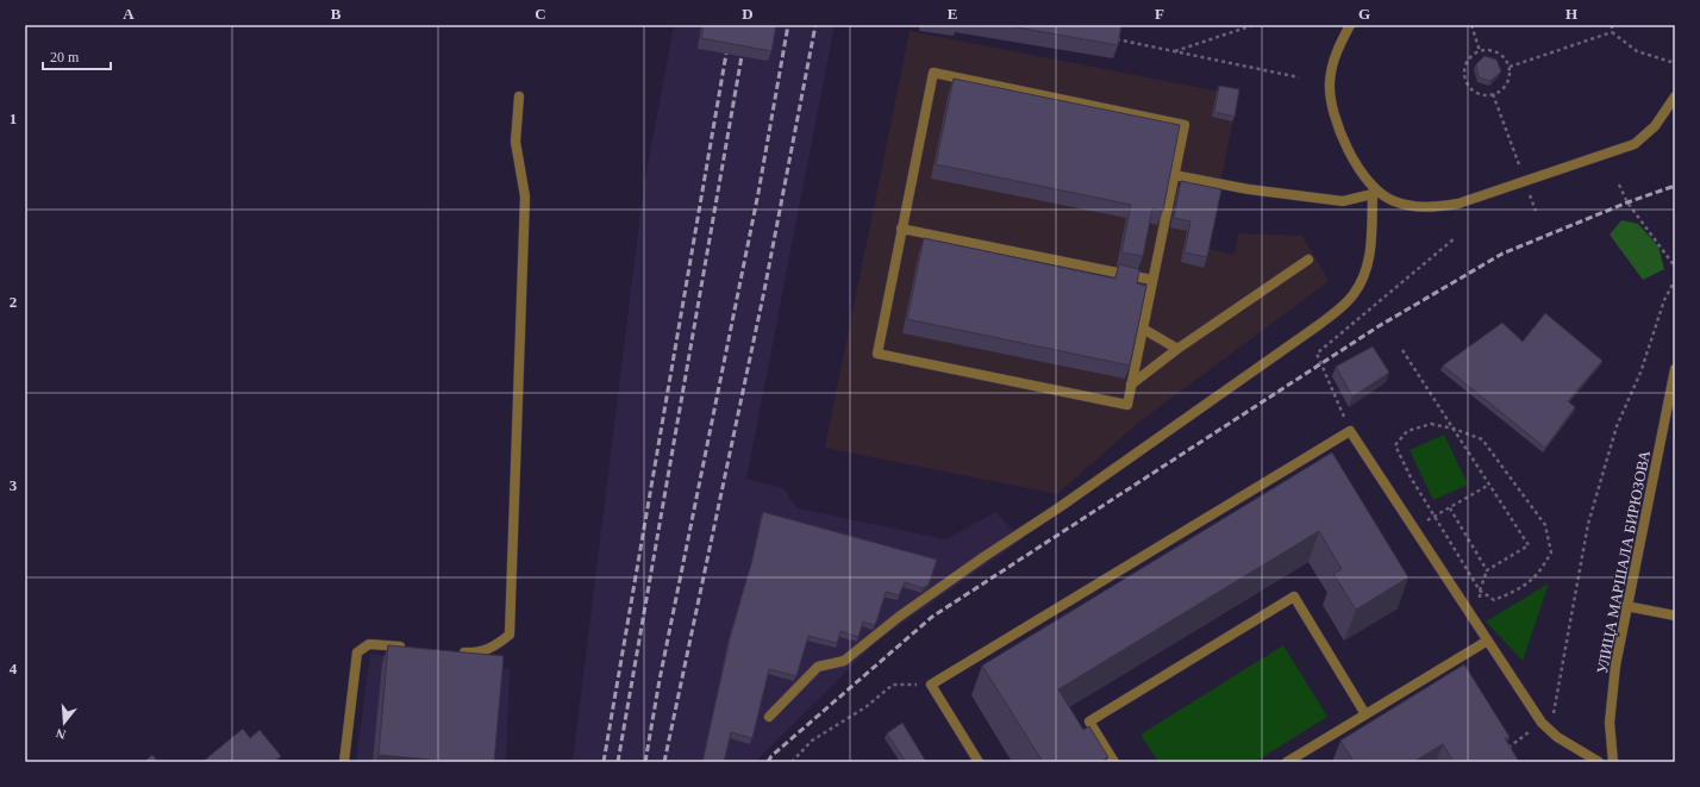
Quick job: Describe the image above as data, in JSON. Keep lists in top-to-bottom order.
{
  "streets": {
    "street": ["УЛИЦА МАРШАЛА БИРЮЗОВА"]
  },
  "scale_bar": "20 m",
  "north": "bottom",
  "grid": {
    "columns": [
      "A",
      "B",
      "C",
      "D",
      "E",
      "F",
      "G",
      "H"
    ],
    "rows": [
      "1",
      "2",
      "3",
      "4"
    ]
  }
}
